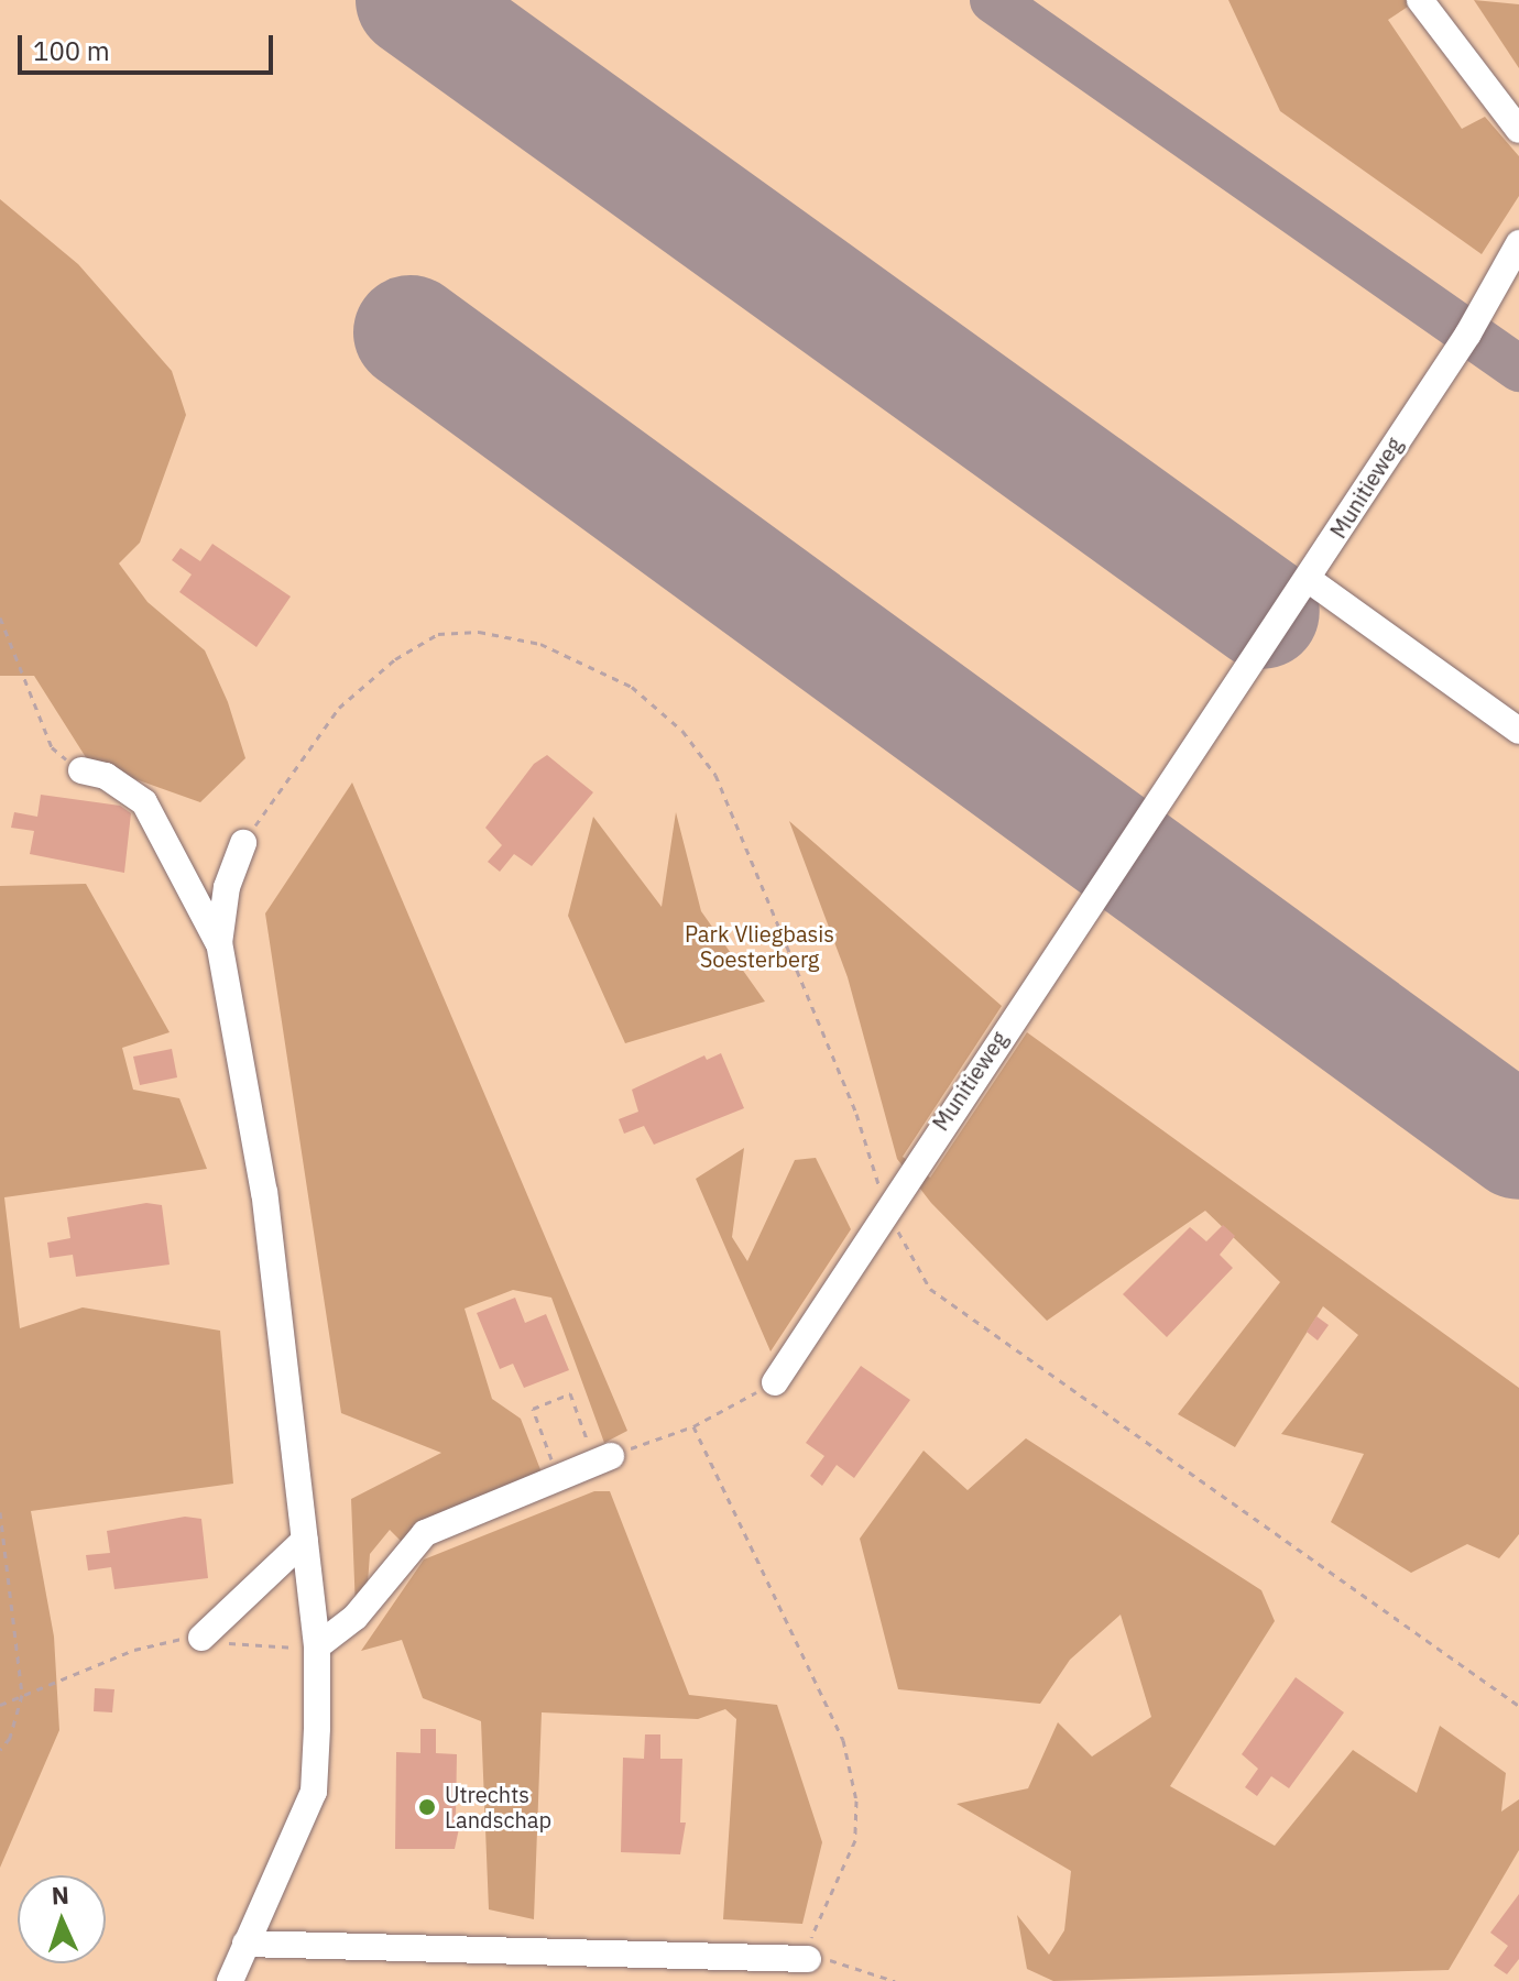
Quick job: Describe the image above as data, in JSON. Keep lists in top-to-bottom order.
{
  "streets": {
    "lane": ["Munitieweg"]
  },
  "parks": ["Park Vliegbasis Soesterberg"],
  "places": ["Utrechts Landschap"],
  "scale_bar": "100 m",
  "north": "top"
}
